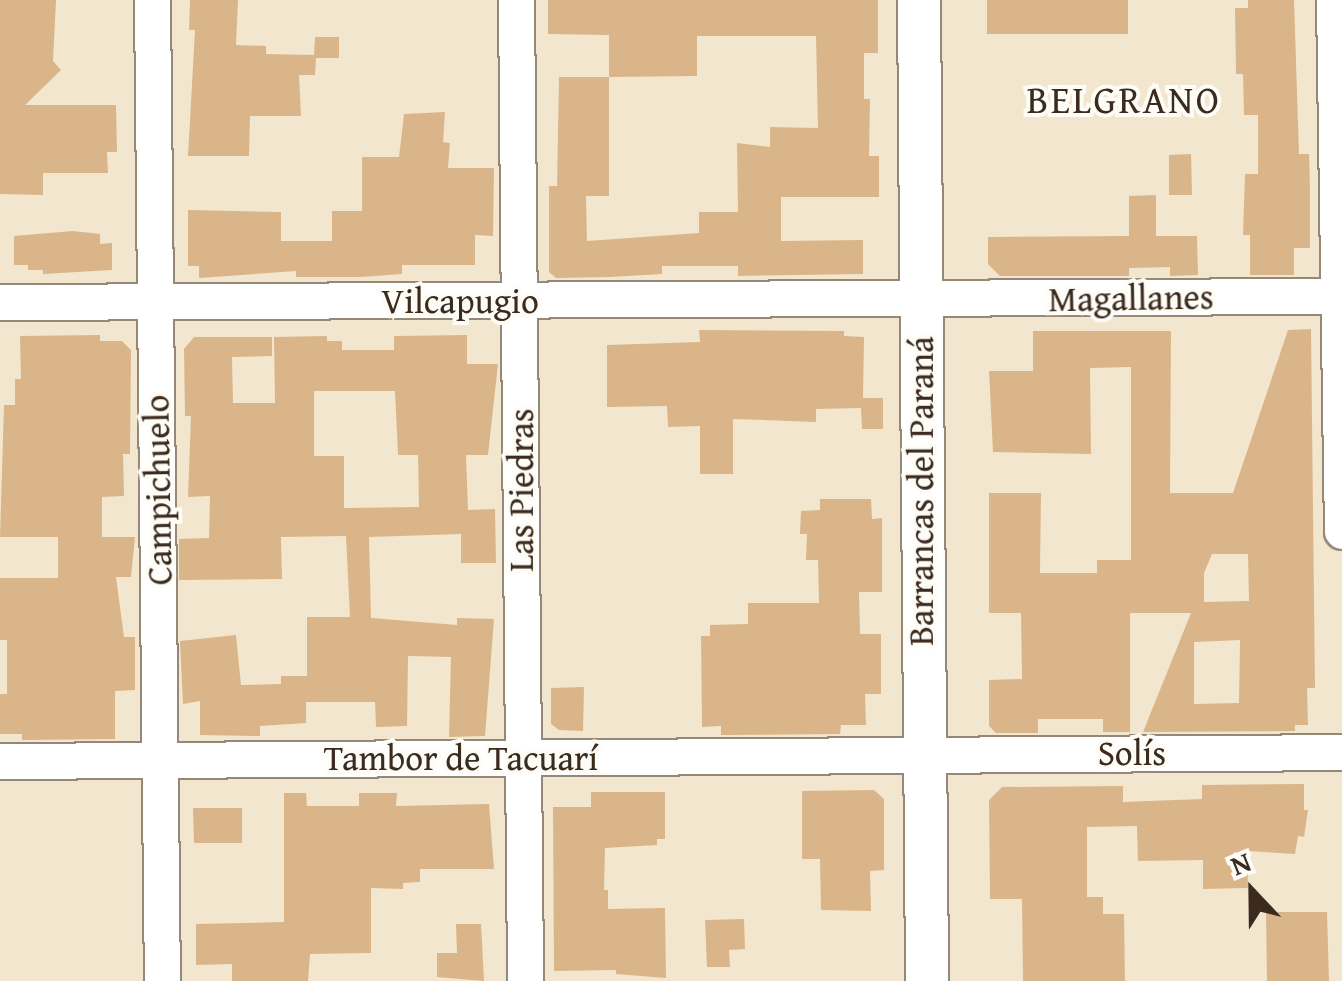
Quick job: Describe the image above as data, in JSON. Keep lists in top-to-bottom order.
{
  "streets": {
    "main road": ["Barrancas del Paraná"],
    "street": [
      "Magallanes",
      "Vilcapugio",
      "Campichuelo",
      "Las Piedras",
      "Solís",
      "Tambor de Tacuarí"
    ]
  },
  "crossings": [
    ["Magallanes", "Vilcapugio"],
    ["Magallanes", "Barrancas del Paraná"],
    ["Vilcapugio", "Campichuelo"],
    ["Vilcapugio", "Las Piedras"],
    ["Vilcapugio", "Barrancas del Paraná"],
    ["Campichuelo", "Tambor de Tacuarí"],
    ["Las Piedras", "Tambor de Tacuarí"],
    ["Barrancas del Paraná", "Solís"],
    ["Barrancas del Paraná", "Tambor de Tacuarí"],
    ["Solís", "Tambor de Tacuarí"]
  ],
  "districts": ["BELGRANO"],
  "north": "top"
}
